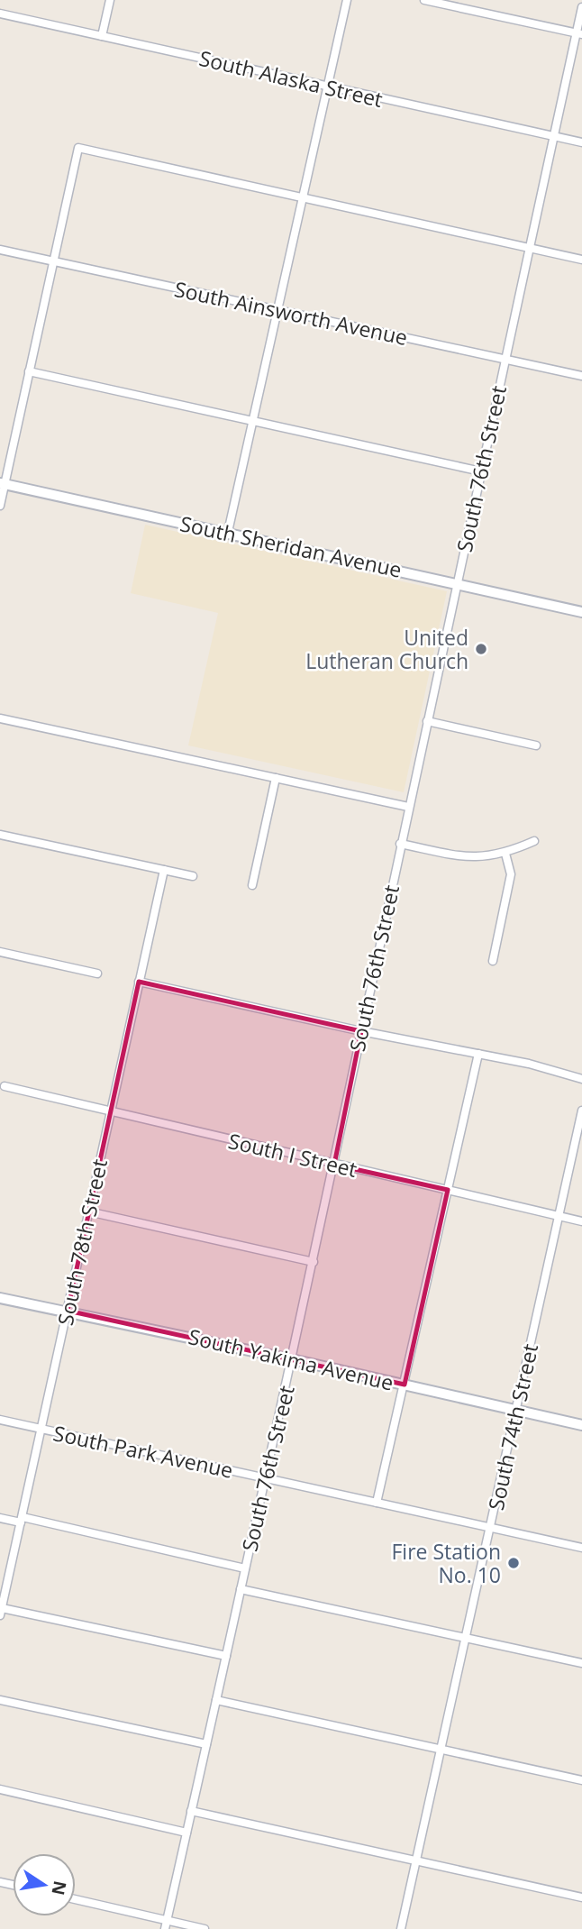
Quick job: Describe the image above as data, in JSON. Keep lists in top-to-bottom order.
{
  "streets": {
    "main road": ["South Sheridan Avenue", "South Yakima Avenue"],
    "street": [
      "South Alaska Street",
      "South Ainsworth Avenue",
      "South 76th Street",
      "South I Street",
      "South 78th Street",
      "South 74th Street",
      "South Park Avenue"
    ]
  },
  "crossings": [
    ["South Alaska Street", "South 76th Street"],
    ["South Ainsworth Avenue", "South 76th Street"],
    ["South 76th Street", "South Sheridan Avenue"],
    ["South 76th Street", "South I Street"],
    ["South 76th Street", "South Yakima Avenue"],
    ["South 76th Street", "South Park Avenue"],
    ["South I Street", "South 78th Street"],
    ["South I Street", "South 74th Street"],
    ["South 78th Street", "South Yakima Avenue"],
    ["South 78th Street", "South Park Avenue"],
    ["South Yakima Avenue", "South 74th Street"],
    ["South 74th Street", "South Park Avenue"]
  ],
  "places": ["United Lutheran Church", "Fire Station No. 10"],
  "north": "right"
}
